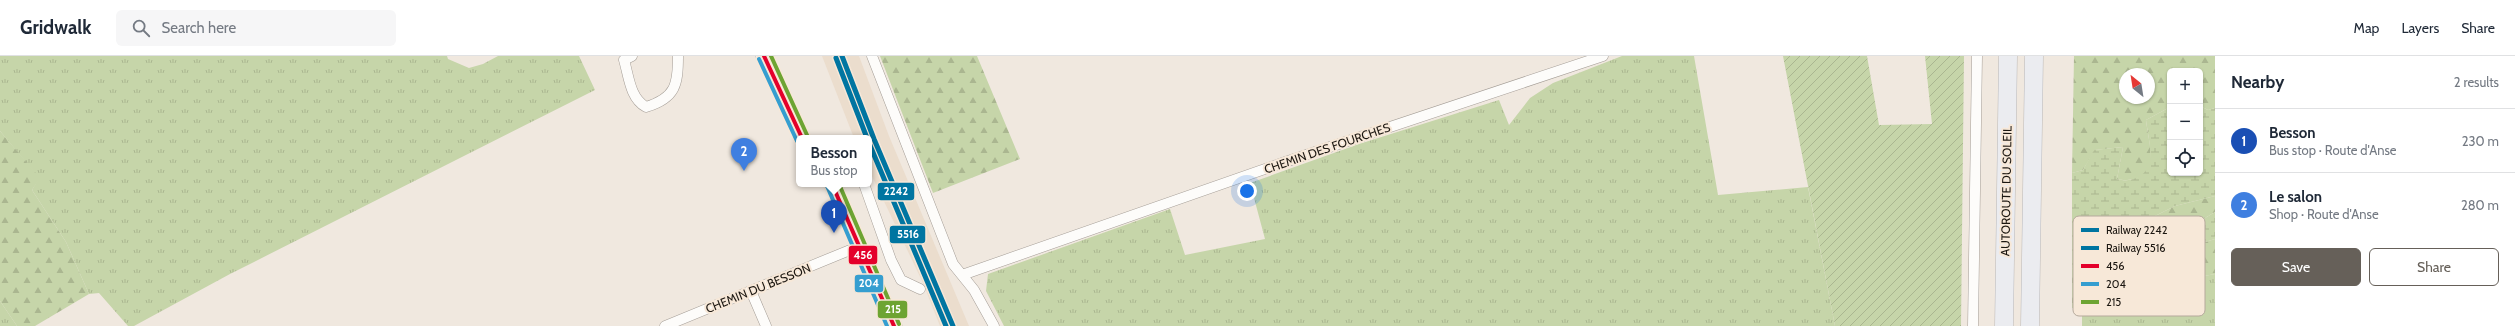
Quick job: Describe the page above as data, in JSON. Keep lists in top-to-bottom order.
{
  "streets": {
    "highway": ["AUTOROUTE DU SOLEIL"],
    "street": ["CHEMIN DES FOURCHES", "CHEMIN DU BESSON"]
  },
  "lines": [
    "rail line 2242",
    "transit line 456",
    "transit line 215",
    "rail line 5516",
    "transit line 204"
  ],
  "legend": [
    "Railway 2242",
    "Railway 5516",
    "456",
    "204",
    "215"
  ],
  "north": "top left",
  "page": {
    "header": "Gridwalk",
    "search": "Search here",
    "nav": ["Map", "Layers", "Share"],
    "heading": ["Nearby", "2 results"],
    "map_buttons": ["+", "−"],
    "list": [
      {
        "mark": "1",
        "name": "Besson",
        "note": "Bus stop · Route d'Anse",
        "value": "230 m"
      },
      {
        "mark": "2",
        "name": "Le salon",
        "note": "Shop · Route d'Anse",
        "value": "280 m"
      }
    ],
    "popup": ["Besson", "Bus stop"],
    "pins": ["2", "1"],
    "buttons": ["Save", "Share"]
  }
}
